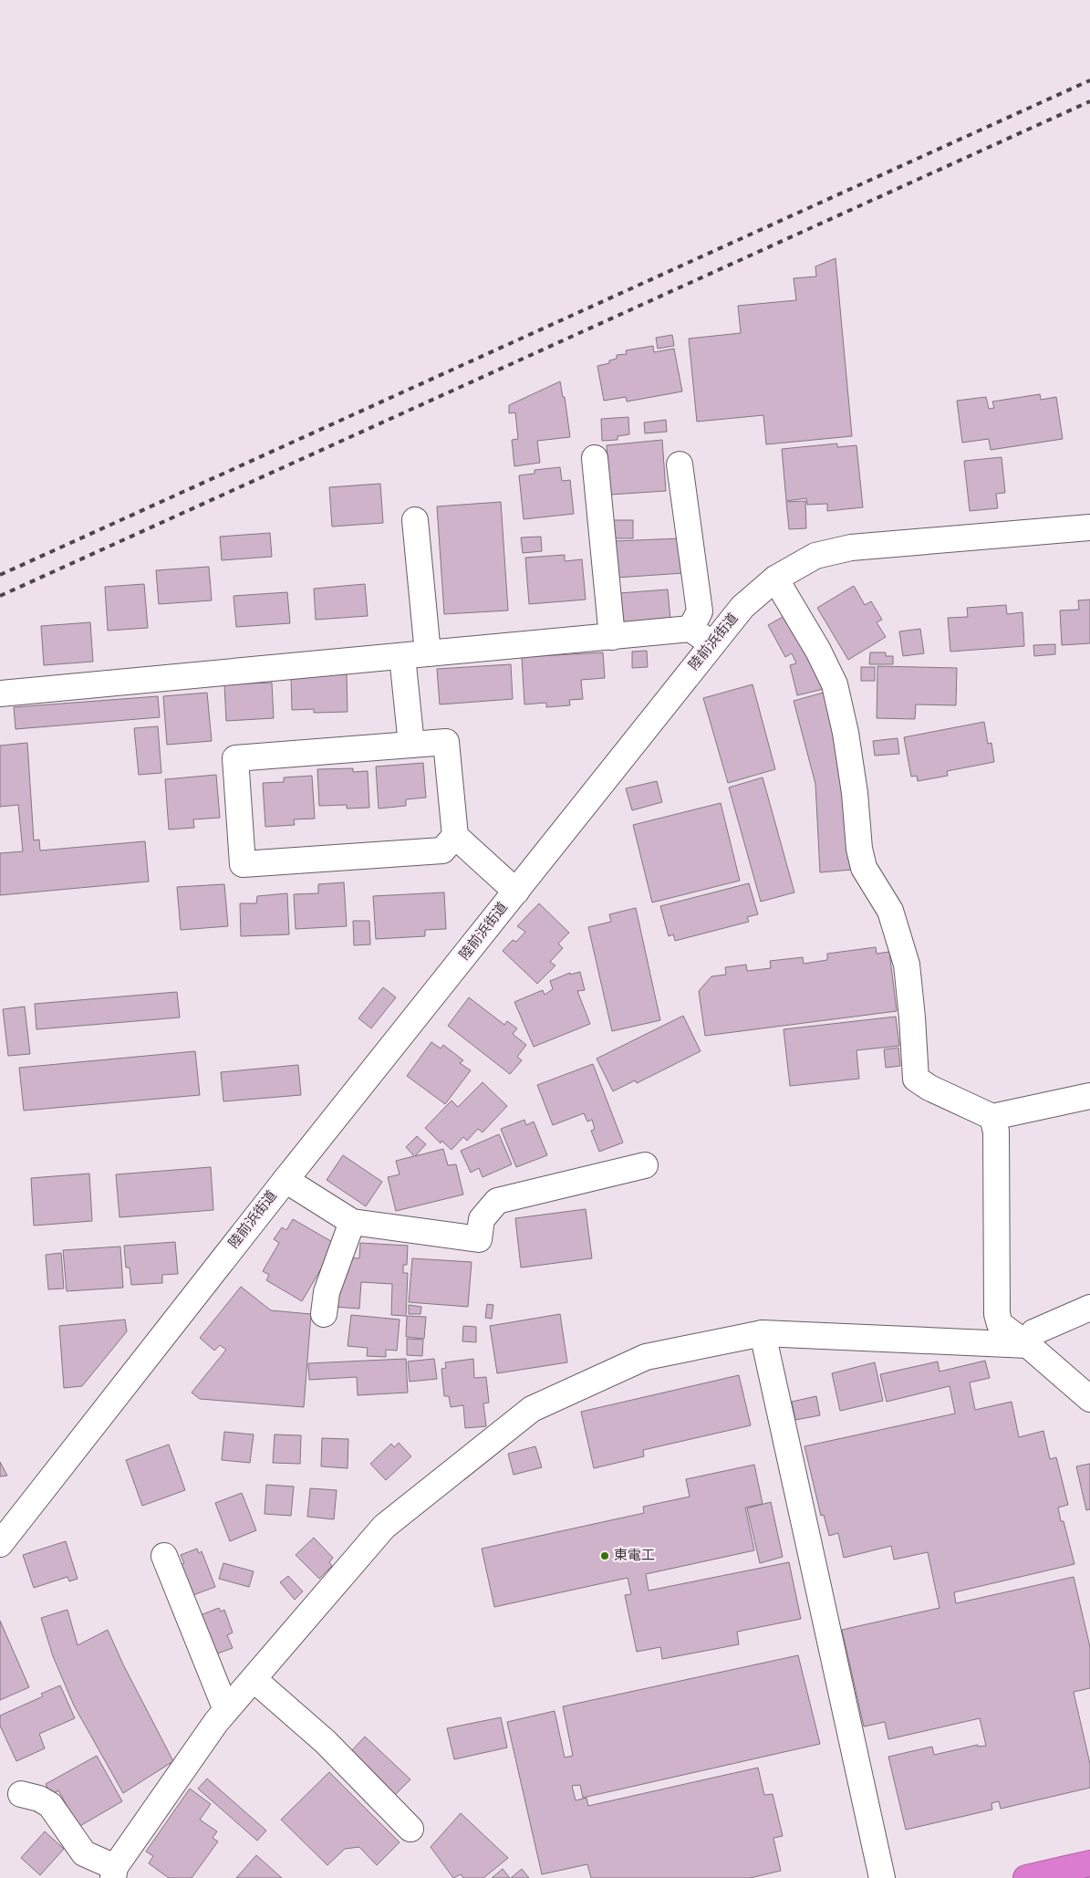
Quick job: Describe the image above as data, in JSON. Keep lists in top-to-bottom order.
{
  "streets": {
    "street": ["陸前浜街道"]
  },
  "places": ["東電工"]
}
